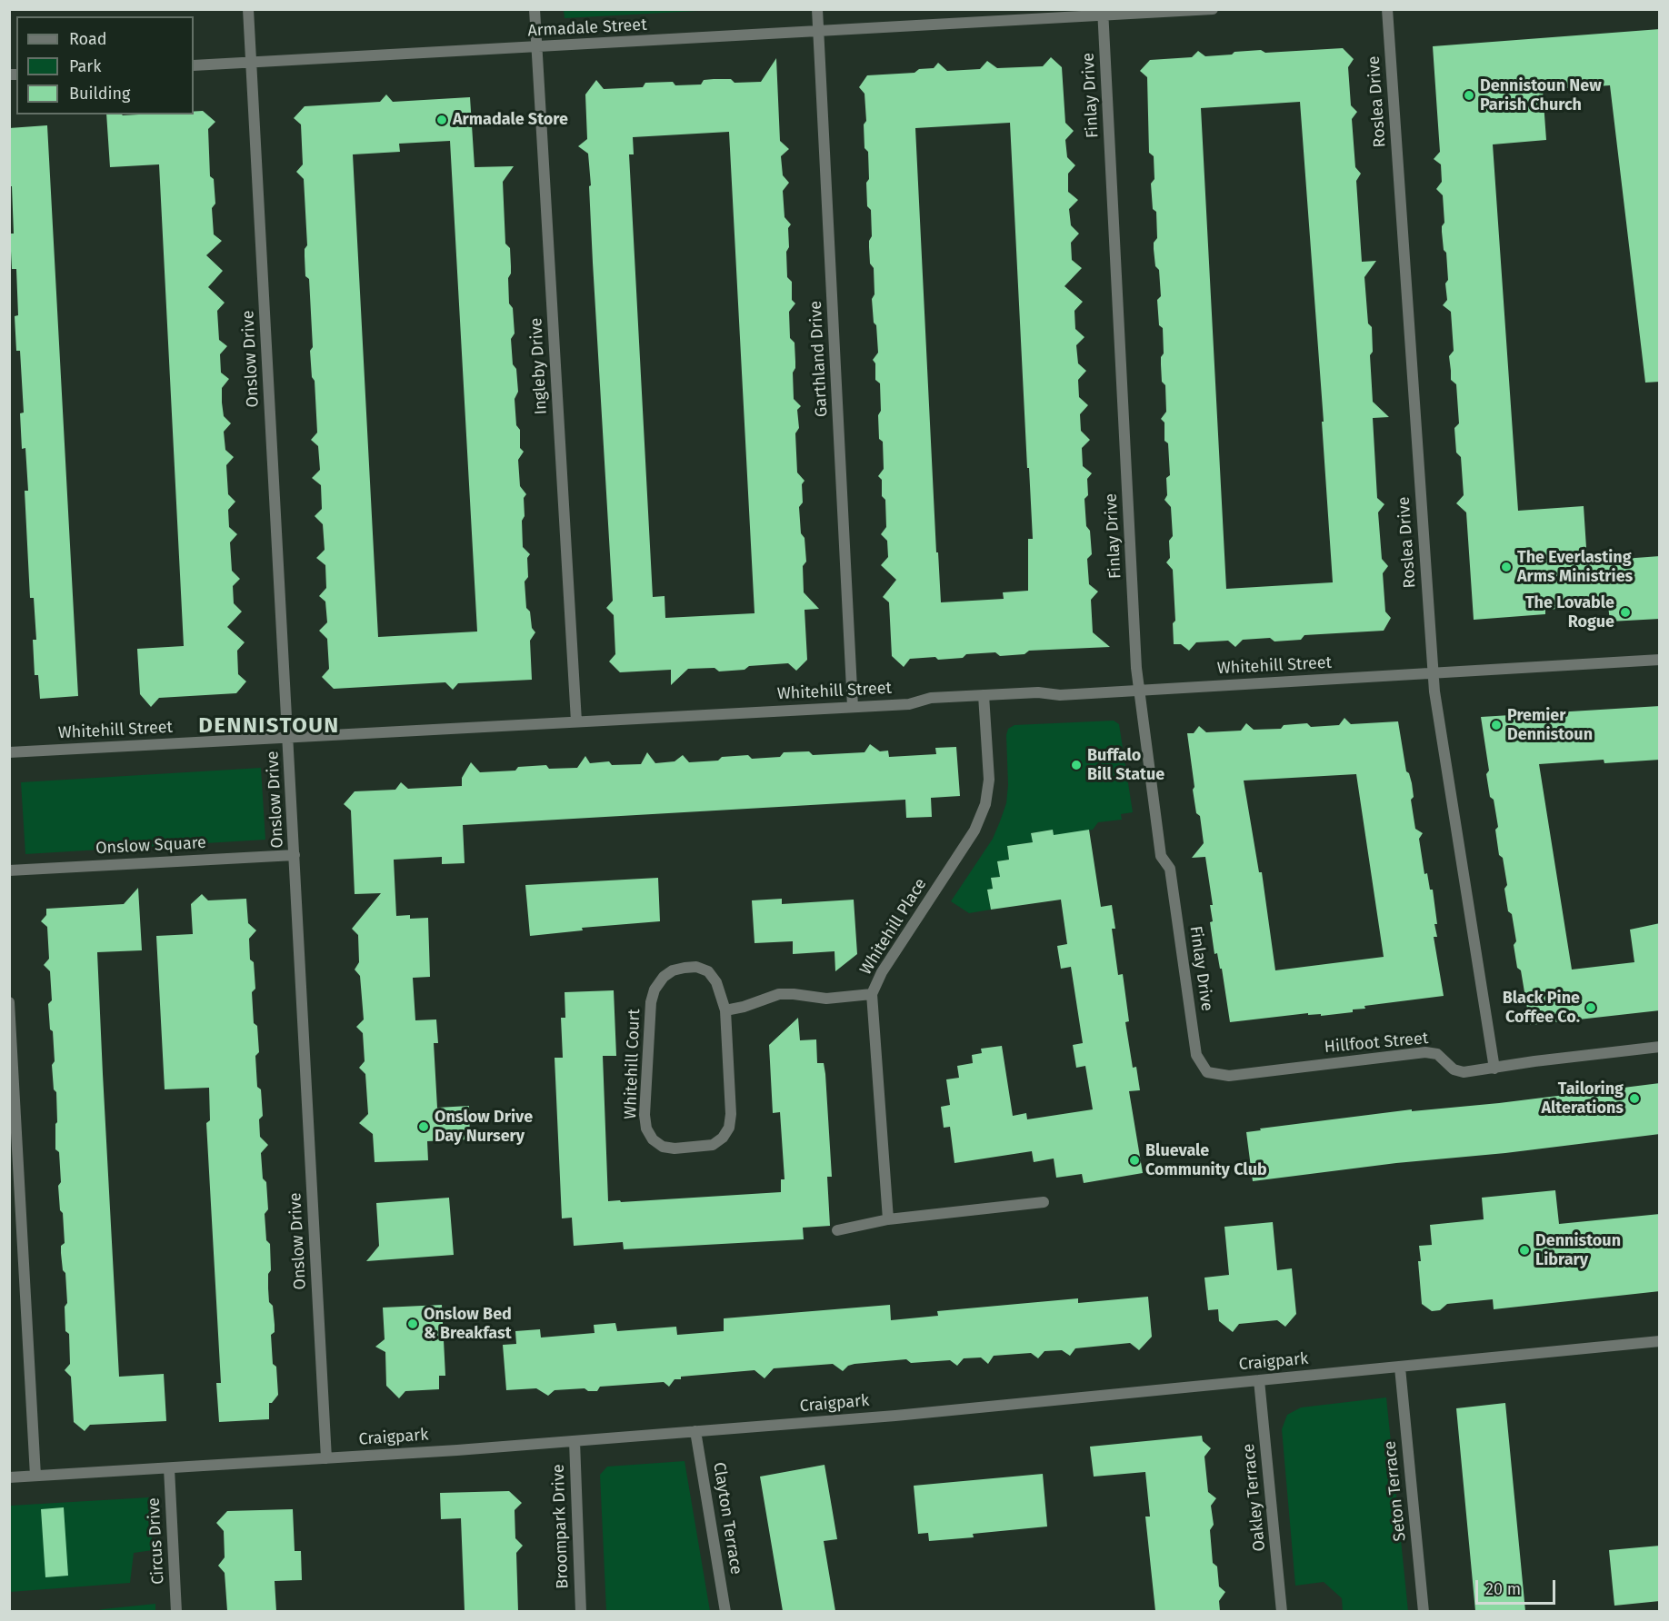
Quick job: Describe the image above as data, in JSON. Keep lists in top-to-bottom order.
{
  "streets": {
    "street": [
      "Armadale Street",
      "Finlay Drive",
      "Roslea Drive",
      "Onslow Drive",
      "Garthland Drive",
      "Ingleby Drive",
      "Whitehill Street",
      "Onslow Square",
      "Whitehill Place",
      "Hillfoot Street",
      "Whitehill Court",
      "Craigpark",
      "Seton Terrace",
      "Oakley Terrace",
      "Clayton Terrace",
      "Broompark Drive",
      "Circus Drive"
    ]
  },
  "crossings": [
    ["Armadale Street", "Finlay Drive"],
    ["Armadale Street", "Onslow Drive"],
    ["Armadale Street", "Garthland Drive"],
    ["Armadale Street", "Ingleby Drive"],
    ["Finlay Drive", "Whitehill Street"],
    ["Finlay Drive", "Hillfoot Street"],
    ["Roslea Drive", "Whitehill Street"],
    ["Roslea Drive", "Hillfoot Street"],
    ["Onslow Drive", "Whitehill Street"],
    ["Onslow Drive", "Onslow Square"],
    ["Onslow Drive", "Craigpark"],
    ["Garthland Drive", "Whitehill Street"],
    ["Ingleby Drive", "Whitehill Street"],
    ["Whitehill Street", "Whitehill Place"],
    ["Craigpark", "Seton Terrace"],
    ["Craigpark", "Oakley Terrace"],
    ["Craigpark", "Clayton Terrace"],
    ["Craigpark", "Broompark Drive"],
    ["Craigpark", "Circus Drive"]
  ],
  "districts": ["DENNISTOUN"],
  "places": [
    "Dennistoun New Parish Church",
    "Armadale Store",
    "The Everlasting Arms Ministries",
    "The Lovable Rogue",
    "Premier Dennistoun",
    "Buffalo Bill Statue",
    "Black Pine Coffee Co.",
    "Tailoring Alterations",
    "Onslow Drive Day Nursery",
    "Bluevale Community Club",
    "Dennistoun Library",
    "Onslow Bed & Breakfast"
  ],
  "legend": ["Road", "Park", "Building"],
  "scale_bar": "20 m"
}
